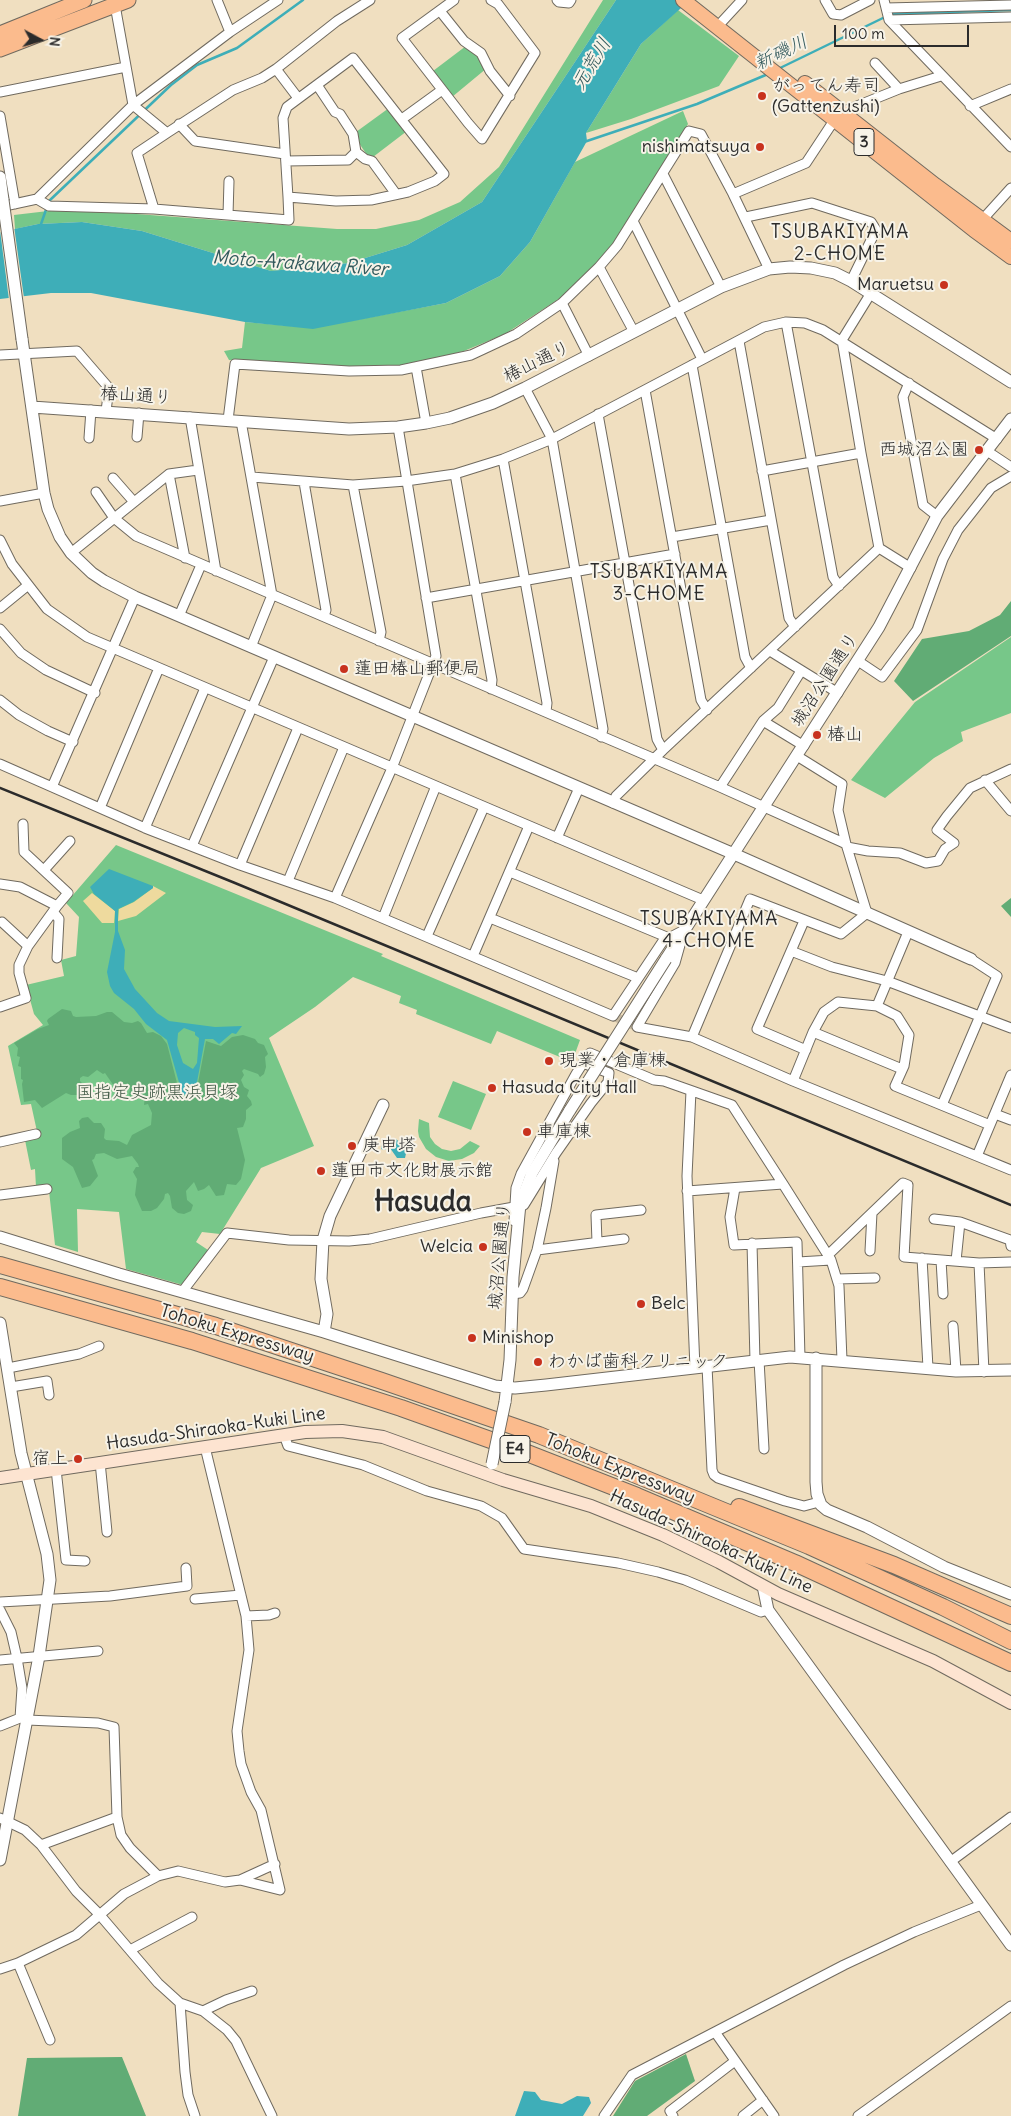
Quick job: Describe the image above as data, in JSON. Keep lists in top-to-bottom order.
{
  "streets": {
    "highway": ["Tohoku Expressway", "E4"],
    "main road": ["3", "Hasuda-Shiraoka-Kuki Line"],
    "street": ["椿山通り", "城沼公園通り"]
  },
  "crossings": [
    ["城沼公園通り", "Hasuda-Shiraoka-Kuki Line"]
  ],
  "districts": [
    "TSUBAKIYAMA 2-CHOME",
    "TSUBAKIYAMA 3-CHOME",
    "TSUBAKIYAMA 4-CHOME",
    "Hasuda"
  ],
  "water": ["新磯川", "元荒川", "Moto-Arakawa River"],
  "parks": ["国指定史跡黒浜貝塚"],
  "places": [
    "がってん寿司 (Gattenzushi)",
    "nishimatsuya",
    "Maruetsu",
    "西城沼公園",
    "蓮田椿山郵便局",
    "椿山",
    "現業・倉庫棟",
    "Hasuda City Hall",
    "車庫棟",
    "庚申塔",
    "蓮田市文化財展示館",
    "Welcia",
    "Belc",
    "Minishop",
    "わかば歯科クリニック",
    "宿上"
  ],
  "scale_bar": "100 m",
  "north": "right"
}
